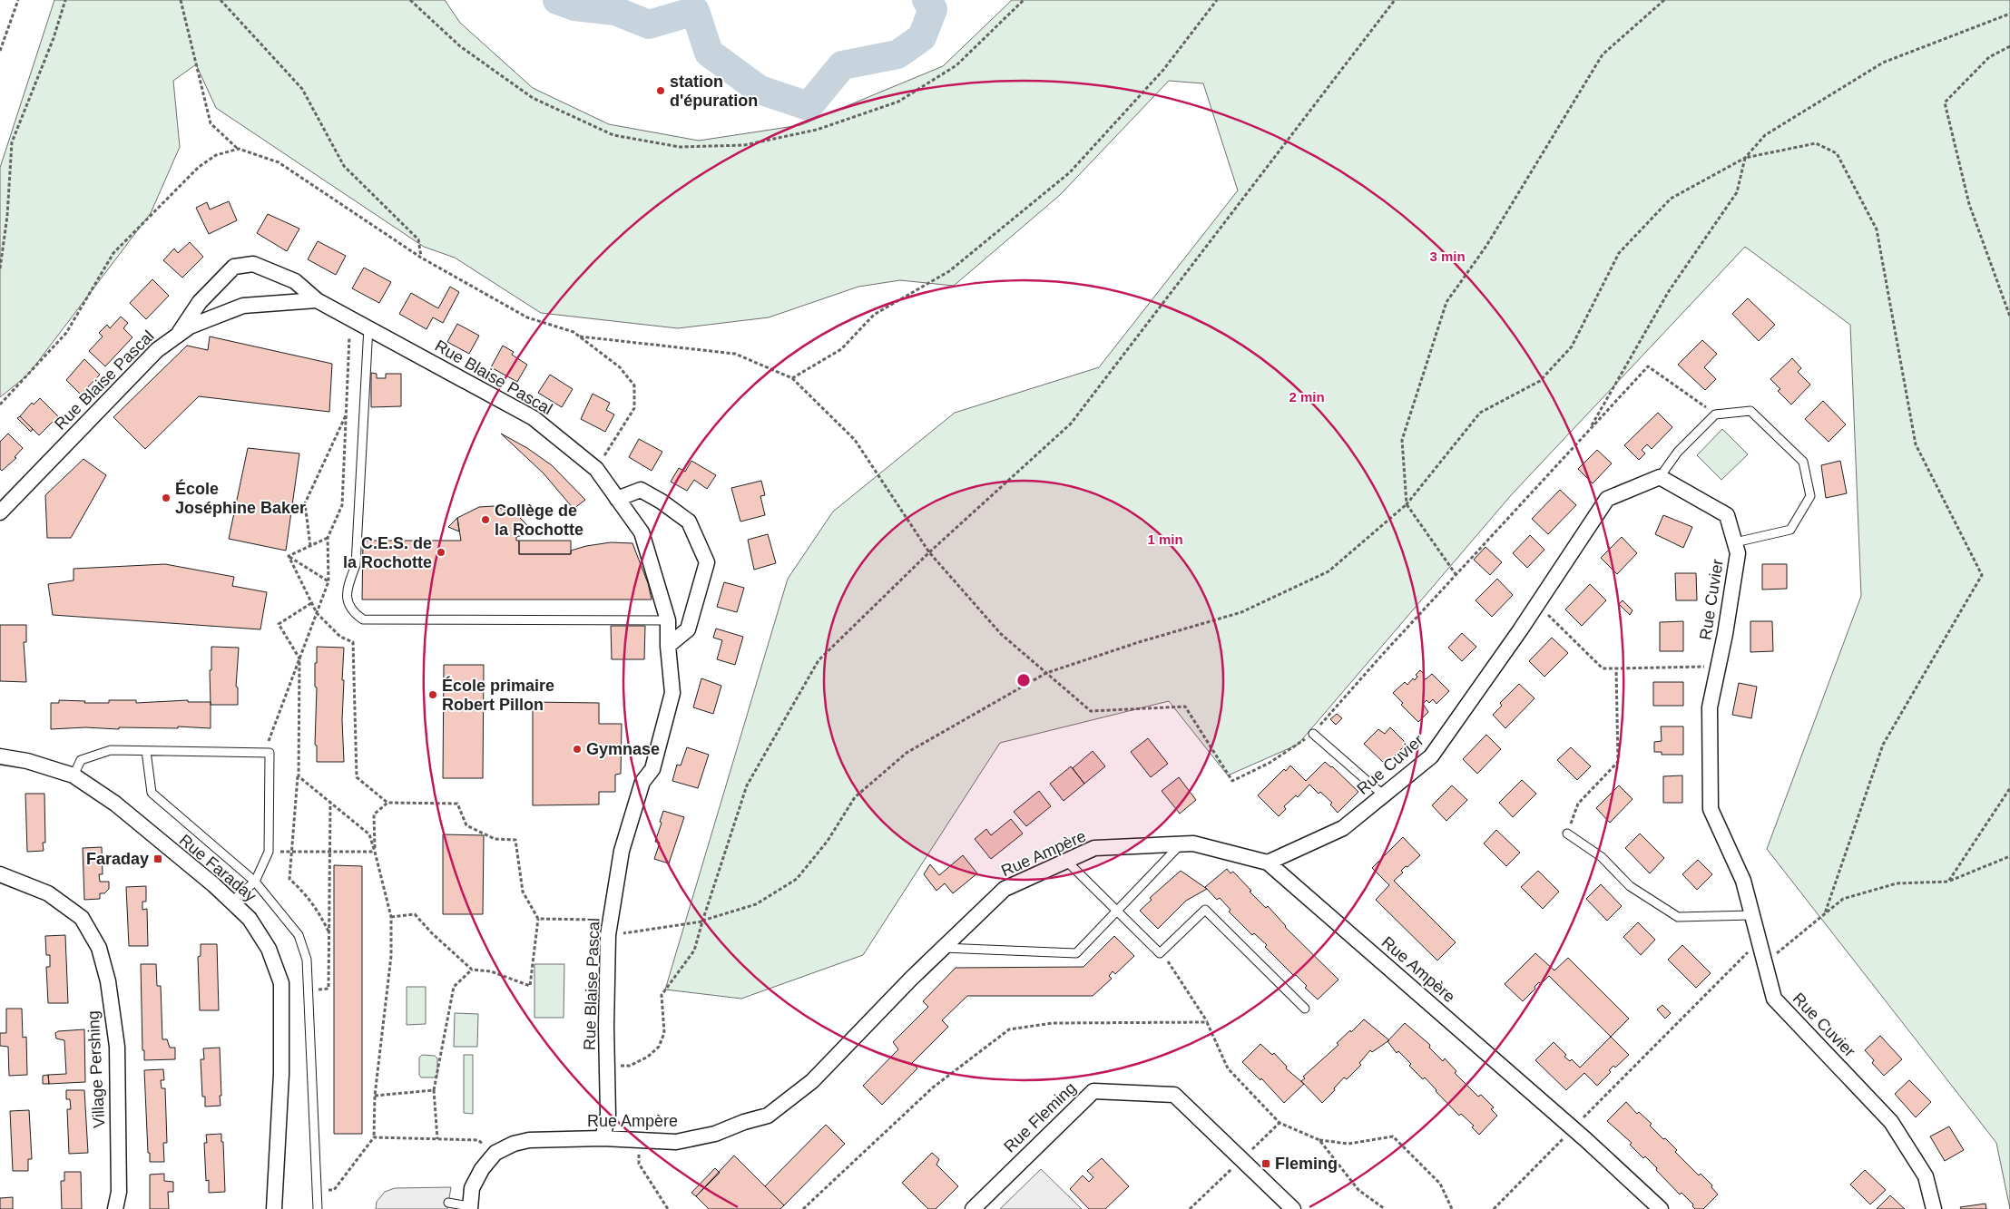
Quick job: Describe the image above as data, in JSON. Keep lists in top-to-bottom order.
{
  "streets": {
    "street": [
      "Rue Blaise Pascal",
      "Rue Cuvier",
      "Rue Ampère",
      "Rue Faraday",
      "Village Pershing",
      "Rue Fleming"
    ]
  },
  "crossings": [
    ["Rue Blaise Pascal", "Rue Ampère"],
    ["Rue Cuvier", "Rue Ampère"]
  ],
  "places": {
    "other": [
      "station d'épuration",
      "École Joséphine Baker",
      "Collège de la Rochotte",
      "C.E.S. de la Rochotte",
      "École primaire Robert Pillon",
      "Gymnase"
    ],
    "transit": ["Faraday", "Fleming"]
  },
  "rings": ["3 min", "2 min", "1 min"]
}
